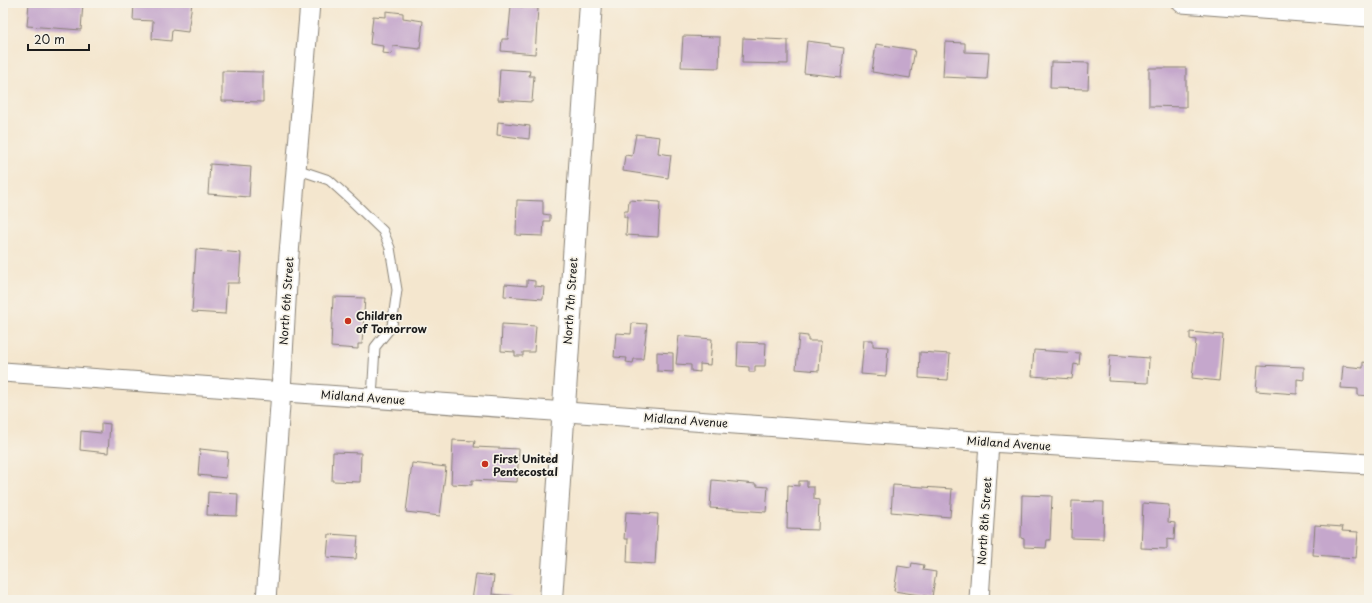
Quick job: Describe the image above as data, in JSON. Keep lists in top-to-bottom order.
{
  "streets": {
    "street": [
      "North 6th Street",
      "North 7th Street",
      "Midland Avenue",
      "North 8th Street"
    ]
  },
  "crossings": [
    ["North 6th Street", "Midland Avenue"],
    ["North 7th Street", "Midland Avenue"],
    ["Midland Avenue", "North 8th Street"]
  ],
  "places": ["Children of Tomorrow", "First United Pentecostal"],
  "scale_bar": "20 m"
}
